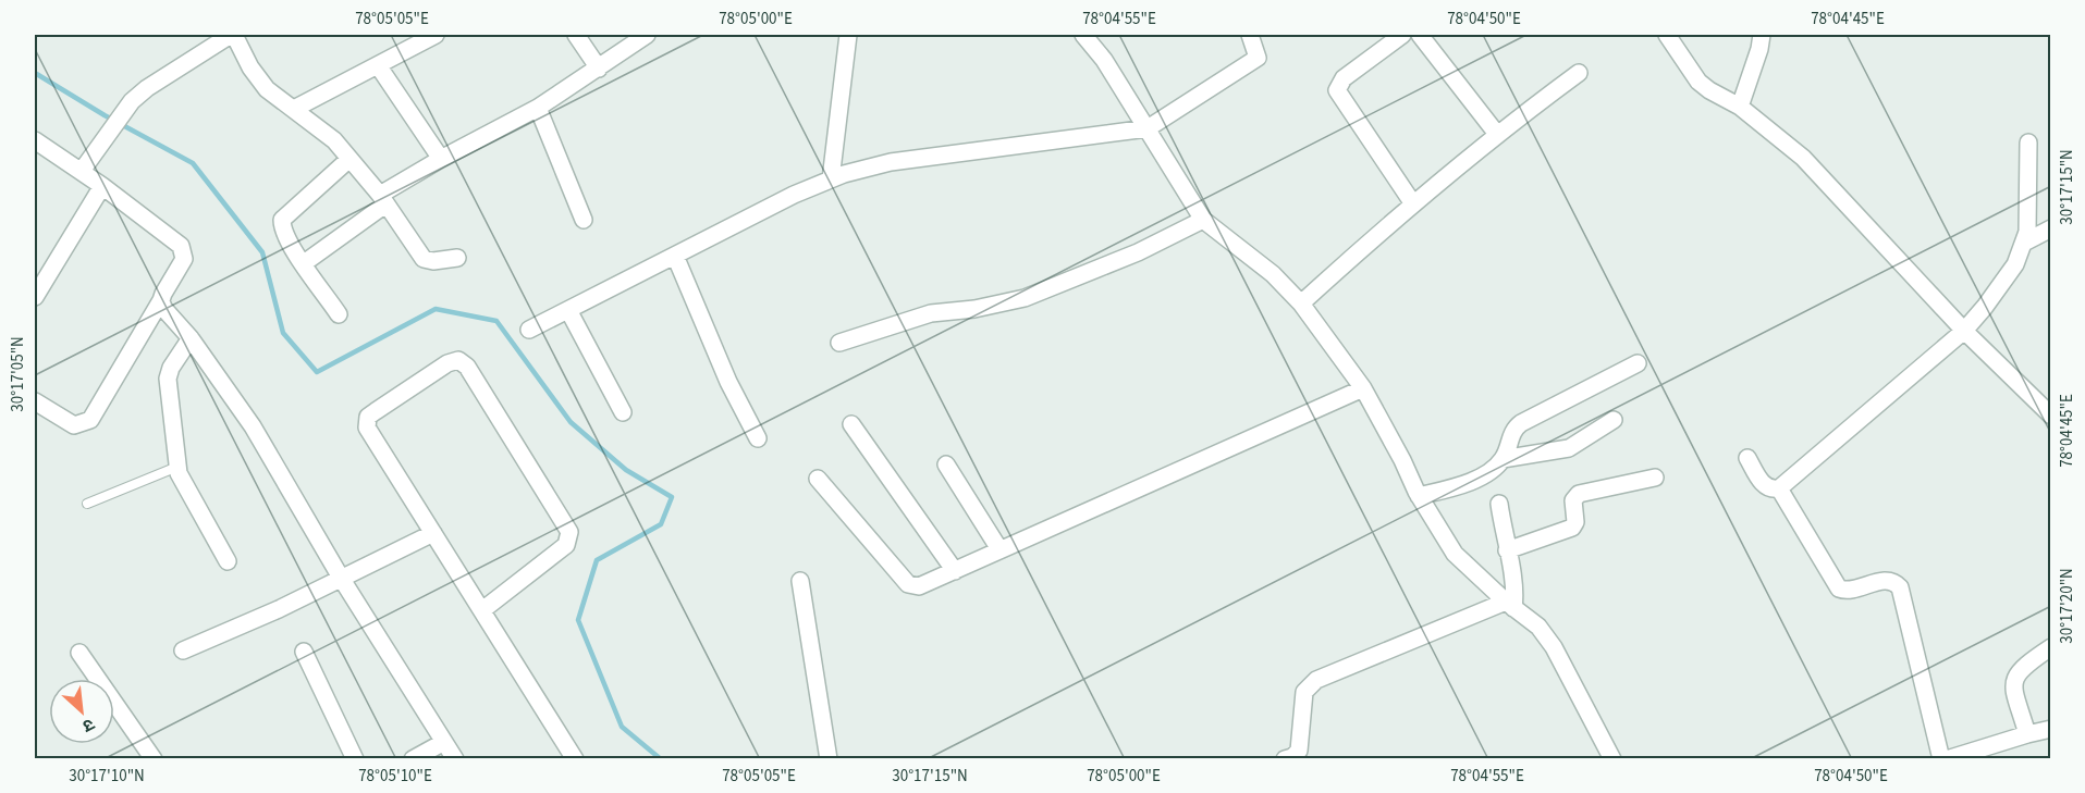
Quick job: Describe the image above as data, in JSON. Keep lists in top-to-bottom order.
{
  "north": "bottom right",
  "coordinates": [
    "78°05'05\"E",
    "78°05'00\"E",
    "78°04'55\"E",
    "78°04'50\"E",
    "78°04'45\"E",
    "30°17'15\"N",
    "30°17'05\"N",
    "30°17'20\"N",
    "30°17'10\"N",
    "78°05'10\"E"
  ]
}
